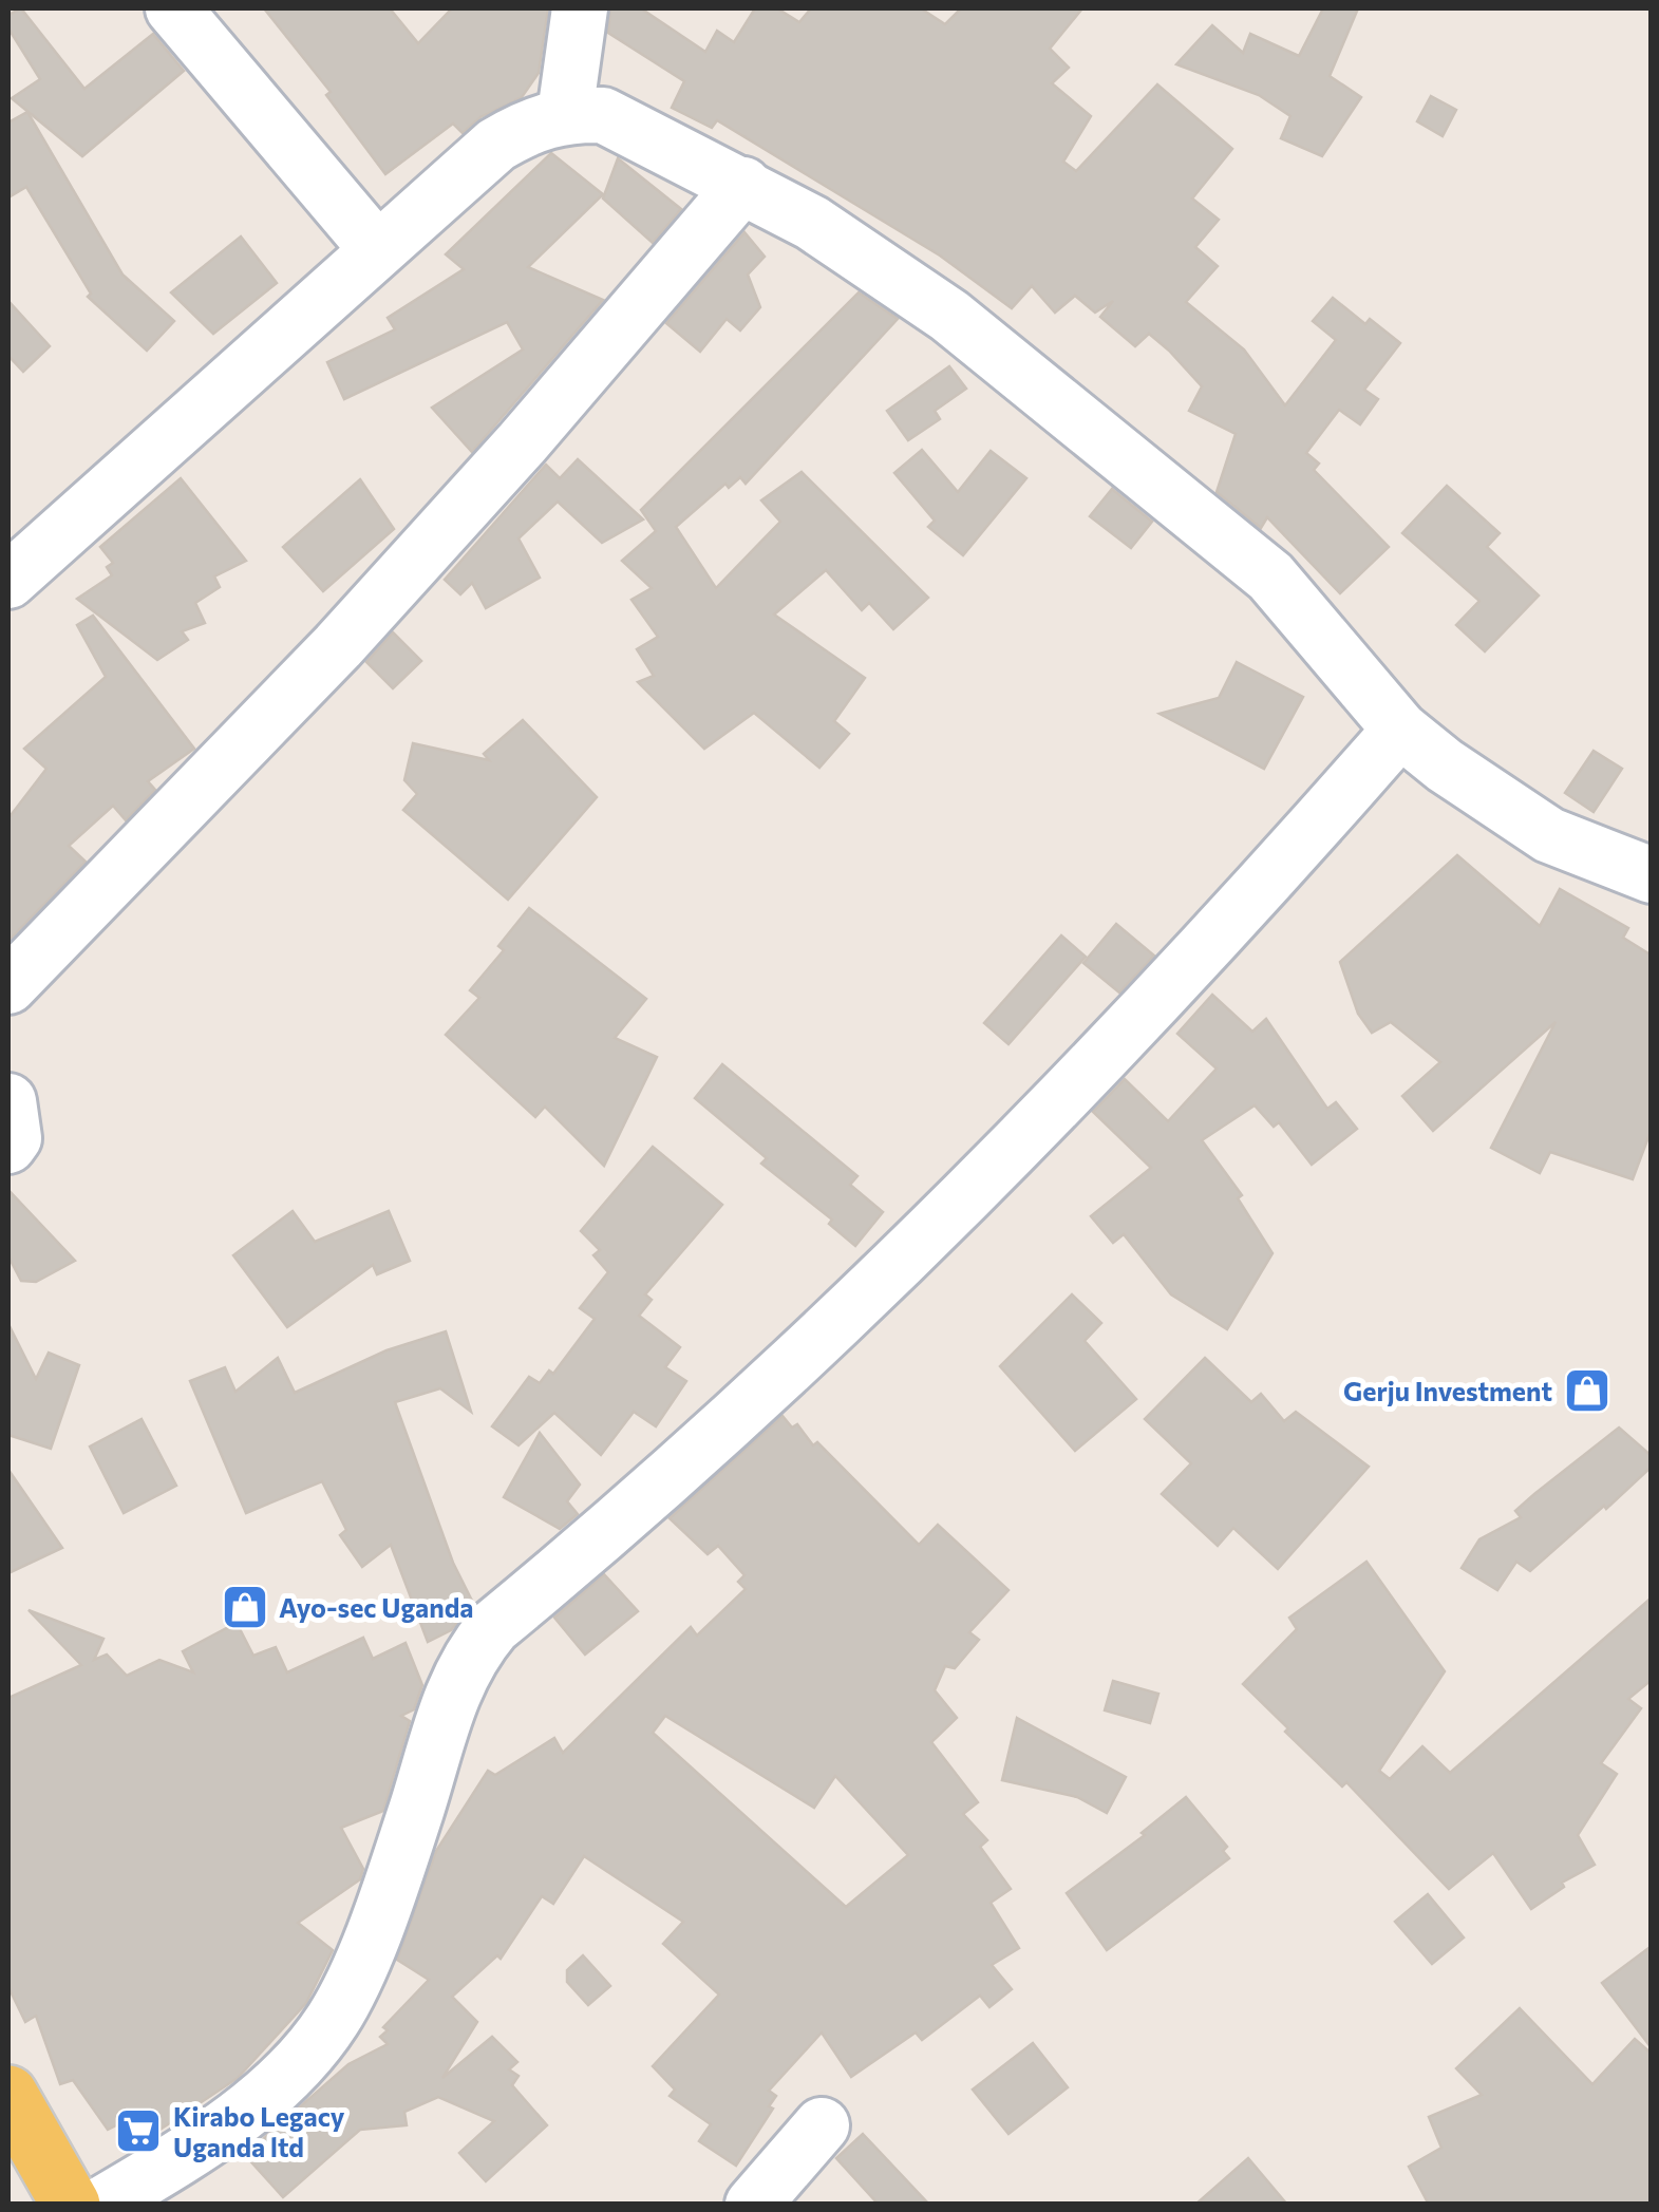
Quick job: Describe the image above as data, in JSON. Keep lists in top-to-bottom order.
{
  "places": {
    "shop": ["Gerju Investment", "Ayo-sec Uganda"],
    "supermarket": ["Kirabo Legacy Uganda ltd"]
  }
}
